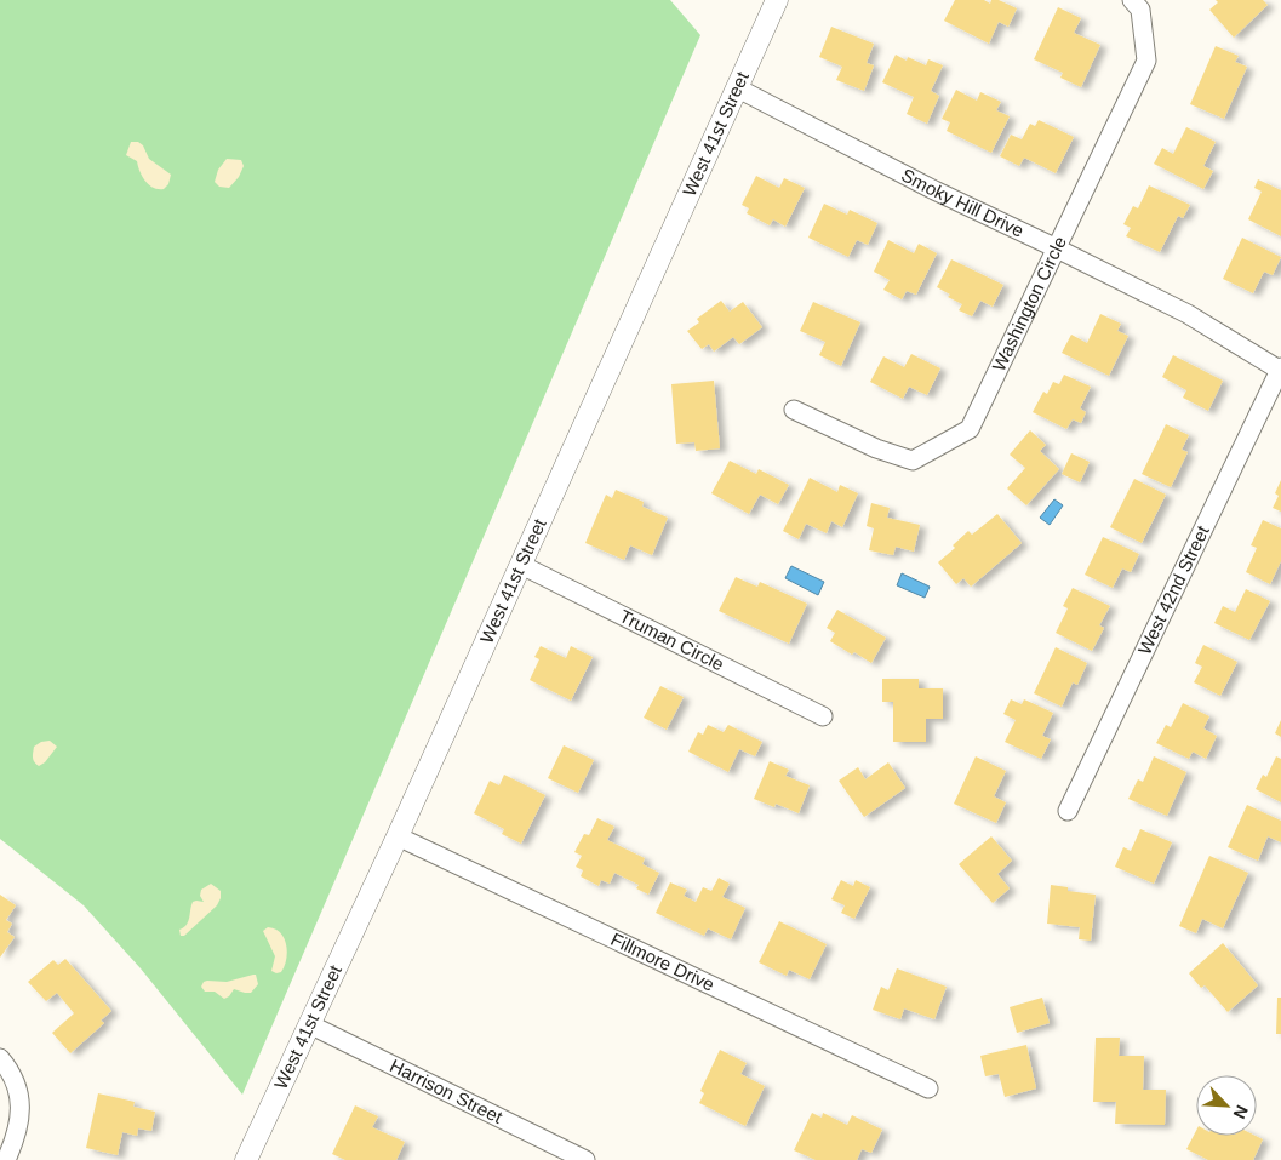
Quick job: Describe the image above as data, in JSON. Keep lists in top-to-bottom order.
{
  "streets": {
    "street": [
      "West 41st Street",
      "Smoky Hill Drive",
      "Washington Circle",
      "West 42nd Street",
      "Truman Circle",
      "Fillmore Drive",
      "Harrison Street"
    ]
  },
  "crossings": [
    ["West 41st Street", "Smoky Hill Drive"],
    ["West 41st Street", "Truman Circle"],
    ["West 41st Street", "Fillmore Drive"],
    ["West 41st Street", "Harrison Street"],
    ["Smoky Hill Drive", "Washington Circle"],
    ["Smoky Hill Drive", "West 42nd Street"]
  ],
  "north": "bottom right"
}
